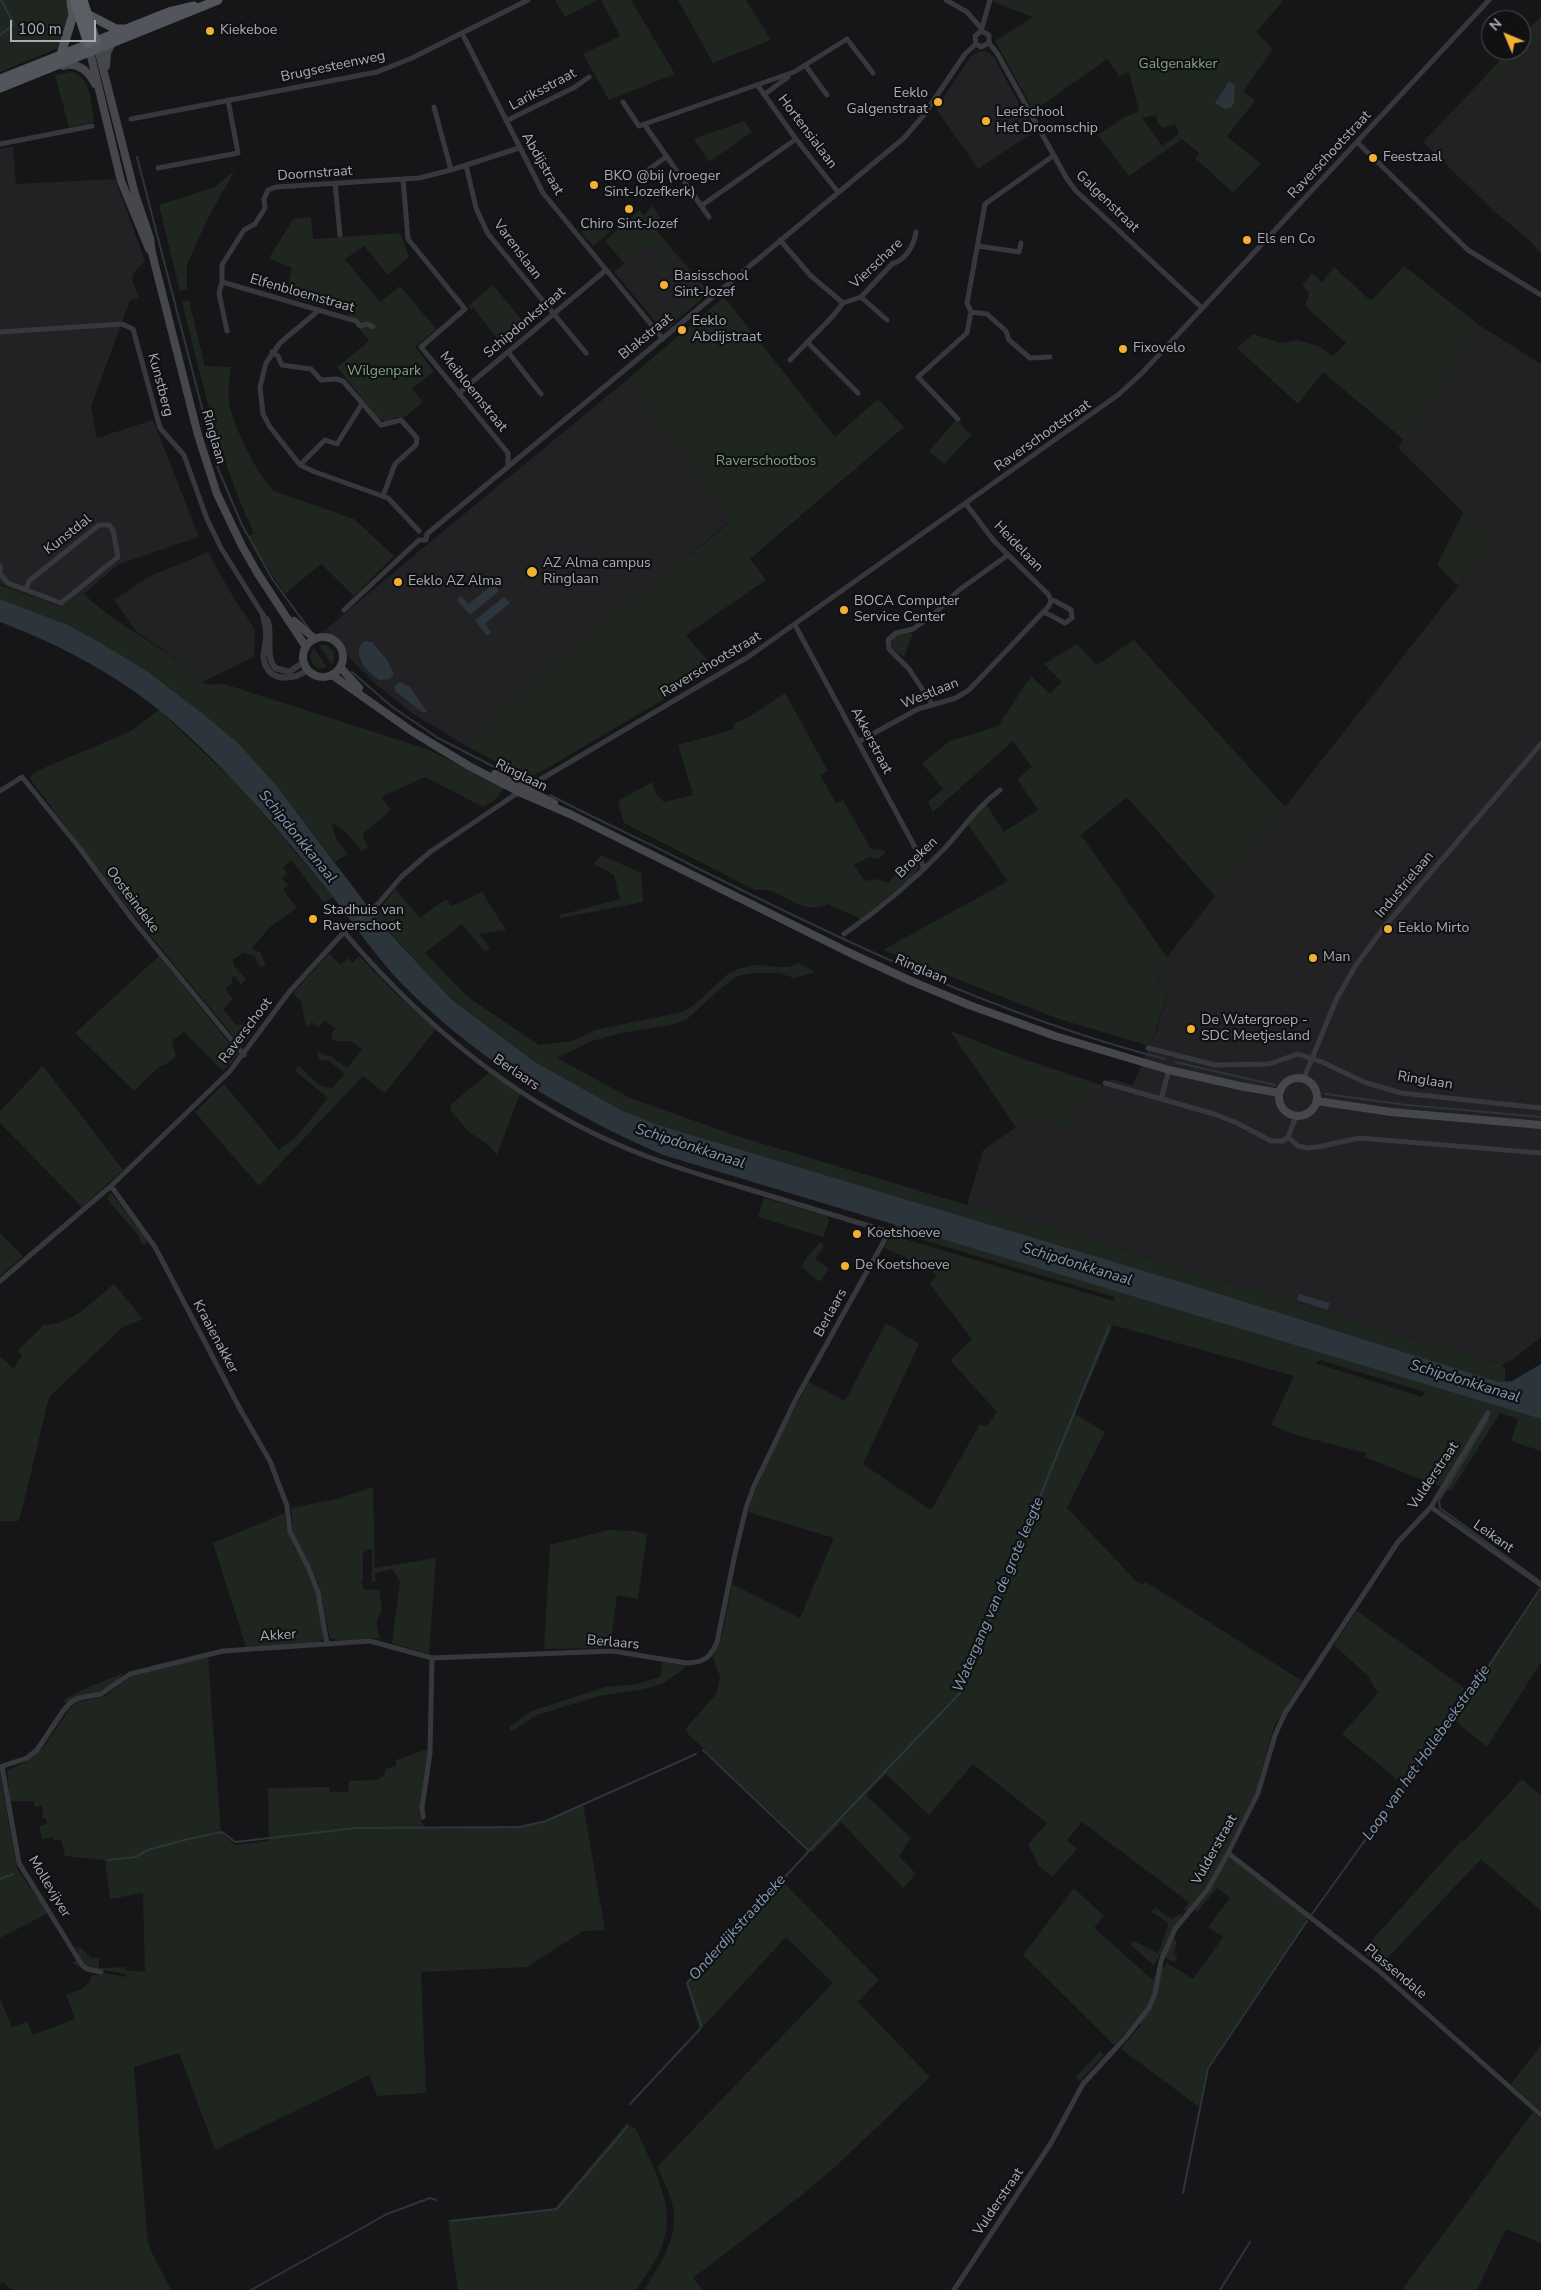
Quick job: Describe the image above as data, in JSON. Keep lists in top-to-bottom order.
{
  "streets": {
    "highway": ["Ringlaan"],
    "street": [
      "Brugsesteenweg",
      "Lariksstraat",
      "Hortensialaan",
      "Raverschootstraat",
      "Abdijstraat",
      "Doornstraat",
      "Galgenstraat",
      "Varenslaan",
      "Vierschare",
      "Elfenbloemstraat",
      "Schipdonkstraat",
      "Blakstraat",
      "Kunstberg",
      "Meibloemstraat",
      "Kunstdal",
      "Heidelaan",
      "Westlaan",
      "Akkerstraat",
      "Broeken",
      "Industrielaan",
      "Oosteindeke",
      "Raverschoot",
      "Berlaars",
      "Kraaienakker",
      "Vulderstraat",
      "Leikant",
      "Akker",
      "Mollevijver",
      "Plassendale"
    ]
  },
  "crossings": [
    ["Brugsesteenweg", "Abdijstraat"],
    ["Lariksstraat", "Abdijstraat"],
    ["Hortensialaan", "Blakstraat"],
    ["Raverschootstraat", "Galgenstraat"],
    ["Raverschootstraat", "Ringlaan"],
    ["Raverschootstraat", "Heidelaan"],
    ["Raverschootstraat", "Akkerstraat"],
    ["Raverschootstraat", "Raverschoot"],
    ["Abdijstraat", "Doornstraat"],
    ["Abdijstraat", "Schipdonkstraat"],
    ["Abdijstraat", "Blakstraat"],
    ["Doornstraat", "Varenslaan"],
    ["Doornstraat", "Elfenbloemstraat"],
    ["Doornstraat", "Meibloemstraat"],
    ["Galgenstraat", "Blakstraat"],
    ["Varenslaan", "Schipdonkstraat"],
    ["Schipdonkstraat", "Meibloemstraat"],
    ["Blakstraat", "Meibloemstraat"],
    ["Ringlaan", "Industrielaan"],
    ["Heidelaan", "Westlaan"],
    ["Westlaan", "Akkerstraat"],
    ["Akkerstraat", "Broeken"],
    ["Oosteindeke", "Raverschoot"],
    ["Raverschoot", "Berlaars"],
    ["Raverschoot", "Kraaienakker"],
    ["Berlaars", "Akker"],
    ["Kraaienakker", "Akker"],
    ["Vulderstraat", "Leikant"],
    ["Vulderstraat", "Plassendale"],
    ["Akker", "Mollevijver"]
  ],
  "water": [
    "Schipdonkkanaal",
    "Watergang van de grote leegte",
    "Loop van het Hollebeekstraatje",
    "Onderdijkstraatbeke"
  ],
  "parks": ["Galgenakker", "Wilgenpark", "Raverschootbos"],
  "places": [
    "Kiekeboe",
    "Eeklo Galgenstraat",
    "Leefschool Het Droomschip",
    "Feestzaal",
    "BKO @bij (vroeger Sint-Jozefkerk)",
    "Chiro Sint-Jozef",
    "Els en Co",
    "Basisschool Sint-Jozef",
    "Eeklo Abdijstraat",
    "Fixovelo",
    "AZ Alma campus Ringlaan",
    "Eeklo AZ Alma",
    "BOCA Computer Service Center",
    "Stadhuis van Raverschoot",
    "Eeklo Mirto",
    "Man",
    "De Watergroep - SDC Meetjesland",
    "Koetshoeve",
    "De Koetshoeve"
  ],
  "scale_bar": "100 m",
  "north": "top left"
}
